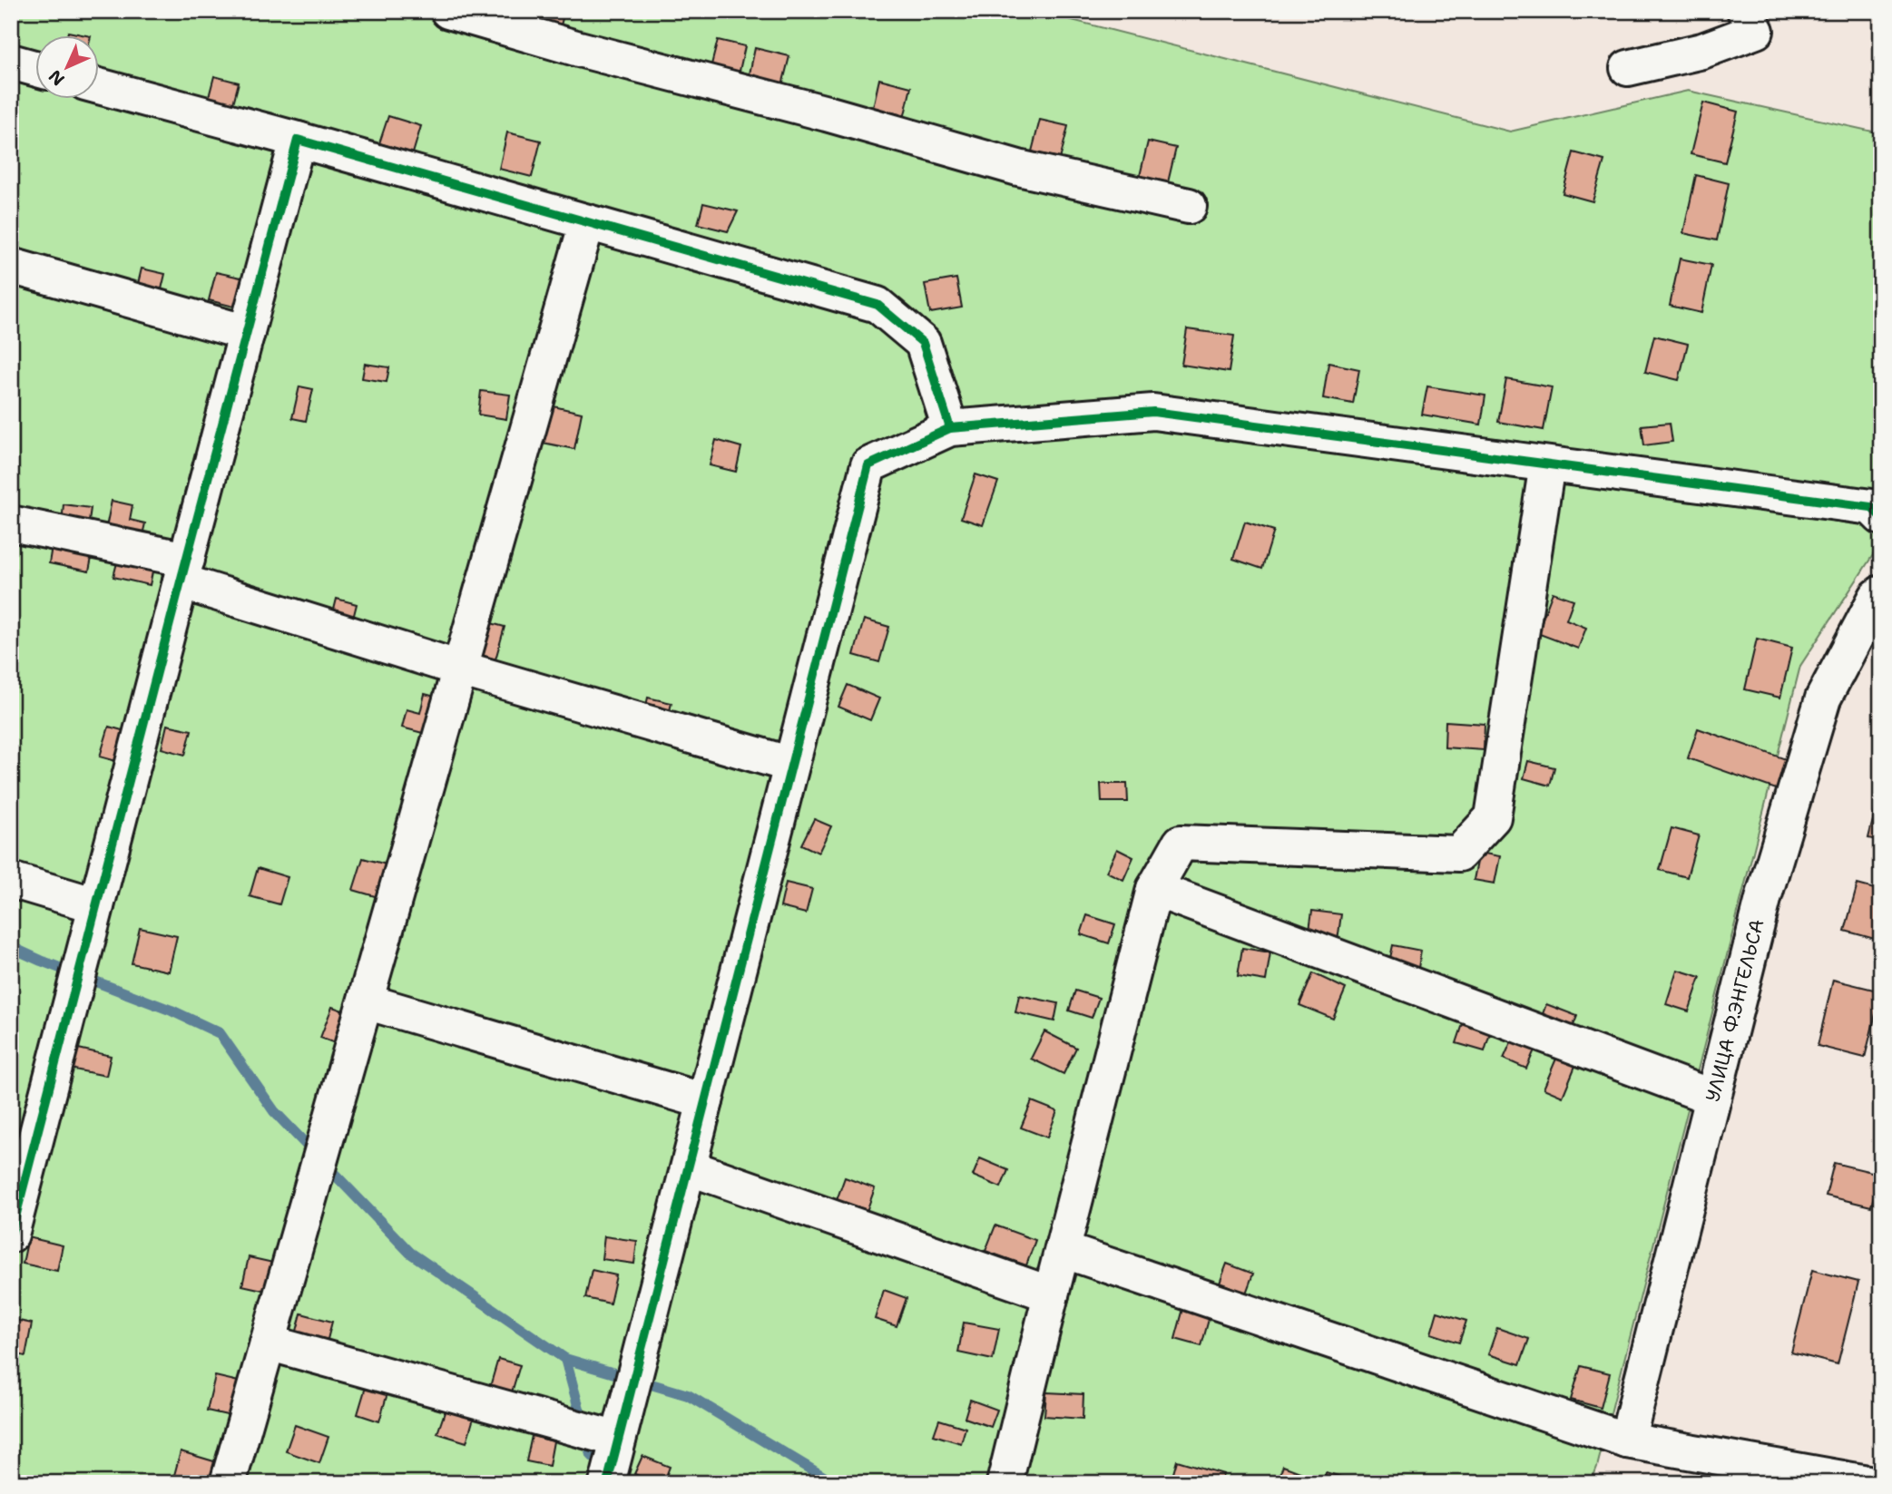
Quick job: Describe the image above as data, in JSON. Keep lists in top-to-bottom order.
{
  "streets": {
    "street": ["УЛИЦА Ф.ЭНГЕЛЬСА"]
  },
  "north": "bottom left"
}
